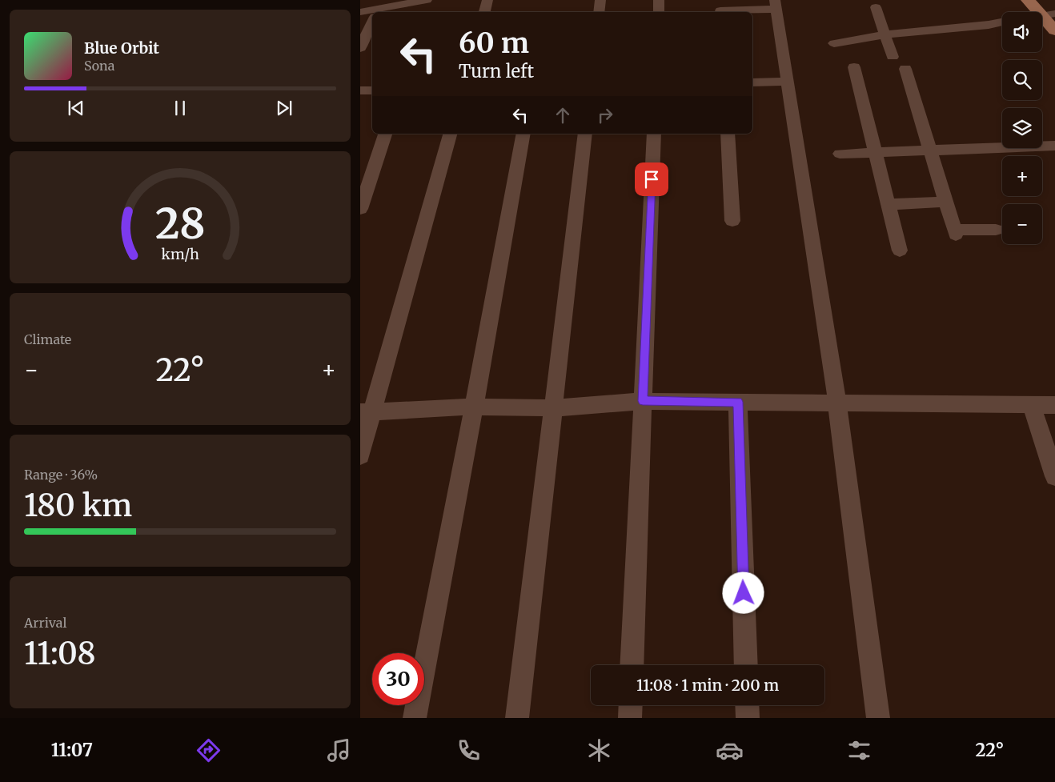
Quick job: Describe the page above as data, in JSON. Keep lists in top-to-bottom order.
{
  "page": {
    "map_buttons": ["+", "−"],
    "turn": ["60 m", "Turn left"],
    "song": ["Blue Orbit", "Sona"],
    "tile": [
      "Climate",
      ["Range · 36%", "180 km"],
      ["Arrival", "11:08"]
    ],
    "heat": ["−", "22°", "+"],
    "limit": "30",
    "trip": "11:08 · 1 min · 200 m",
    "tabs": ["11:07", "22°"],
    "gauge": ["28", "km/h"]
  }
}
